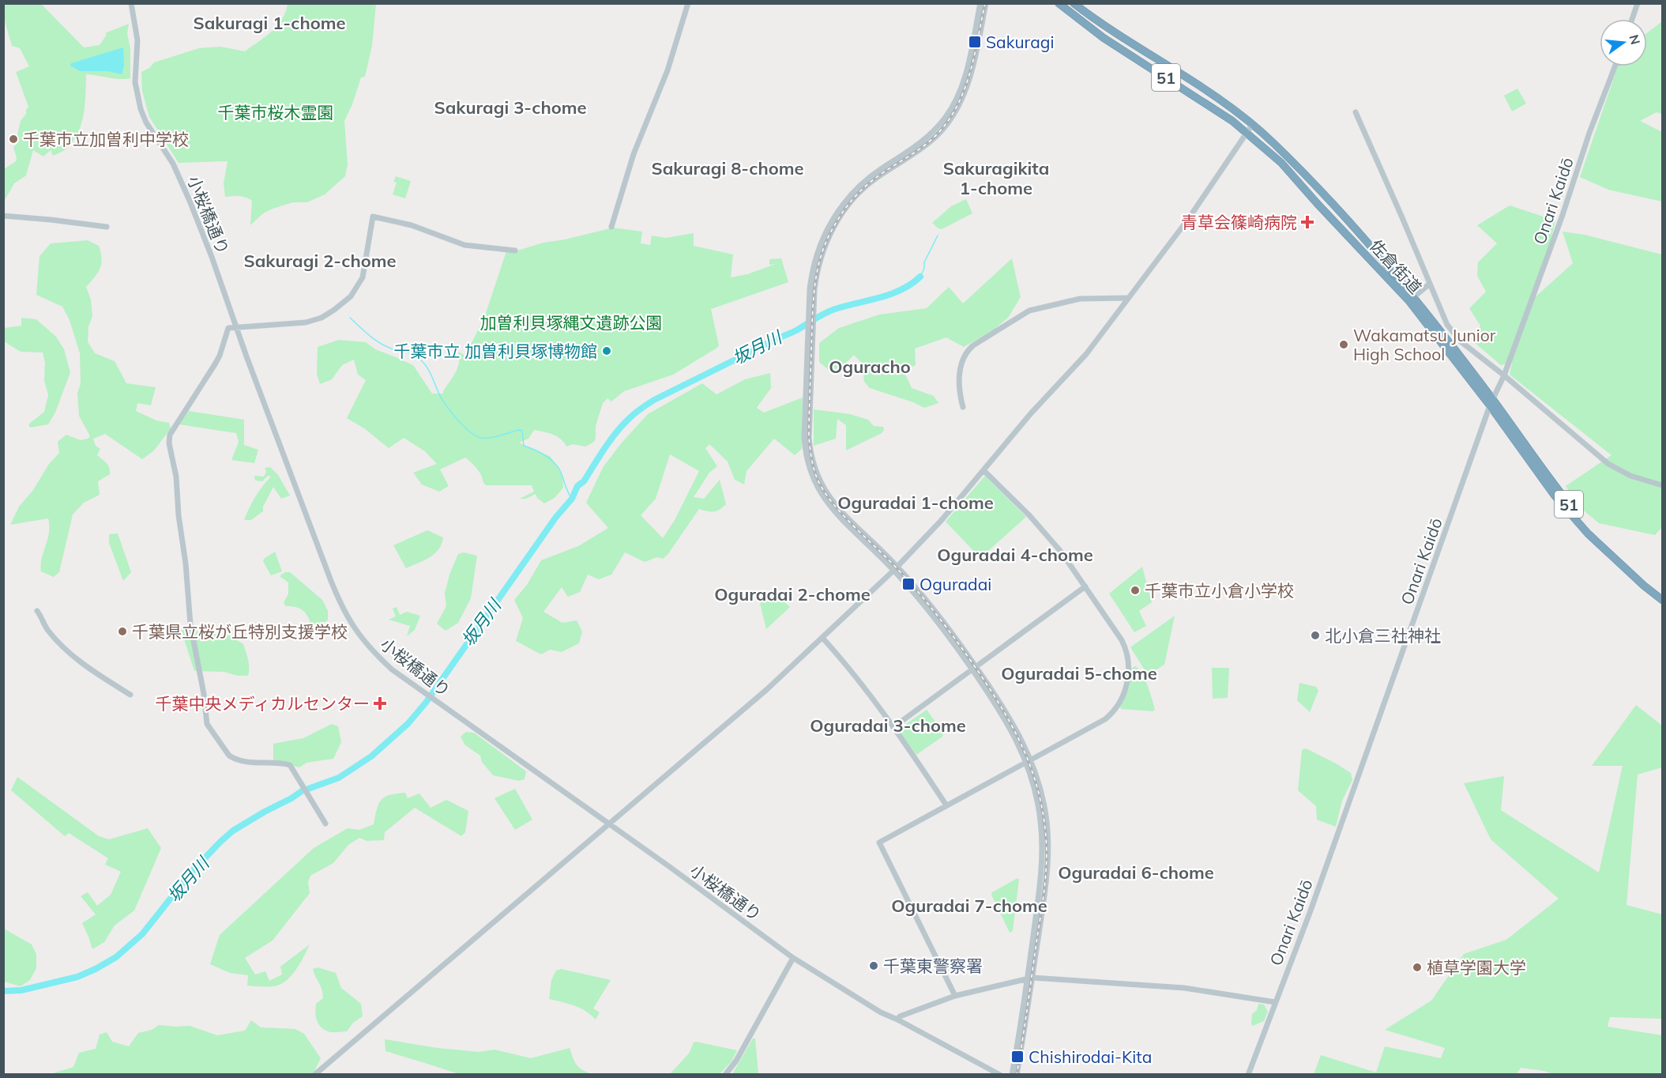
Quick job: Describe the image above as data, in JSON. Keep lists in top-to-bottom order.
{
  "streets": {
    "highway": ["51", "佐倉街道"],
    "street": ["Onari Kaidō", "小桜橋通り"]
  },
  "crossings": [
    ["Onari Kaidō", "佐倉街道"]
  ],
  "districts": [
    "Sakuragi 1-chome",
    "Sakuragi 3-chome",
    "Sakuragi 8-chome",
    "Sakuragikita 1-chome",
    "Sakuragi 2-chome",
    "Oguracho",
    "Oguradai 1-chome",
    "Oguradai 4-chome",
    "Oguradai 2-chome",
    "Oguradai 5-chome",
    "Oguradai 3-chome",
    "Oguradai 6-chome",
    "Oguradai 7-chome"
  ],
  "water": ["坂月川"],
  "parks": ["千葉市桜木霊園", "加曽利貝塚縄文遺跡公園"],
  "places": {
    "transit": ["Sakuragi", "Oguradai", "Chishirodai-Kita"],
    "other": [
      "千葉市立加曽利中学校",
      "Wakamatsu Junior High School",
      "千葉市立 加曽利貝塚博物館",
      "千葉市立小倉小学校",
      "千葉県立桜が丘特別支援学校",
      "北小倉三社神社",
      "千葉東警察署",
      "植草学園大学"
    ],
    "health": ["青草会篠崎病院", "千葉中央メディカルセンター"]
  },
  "north": "right"
}
